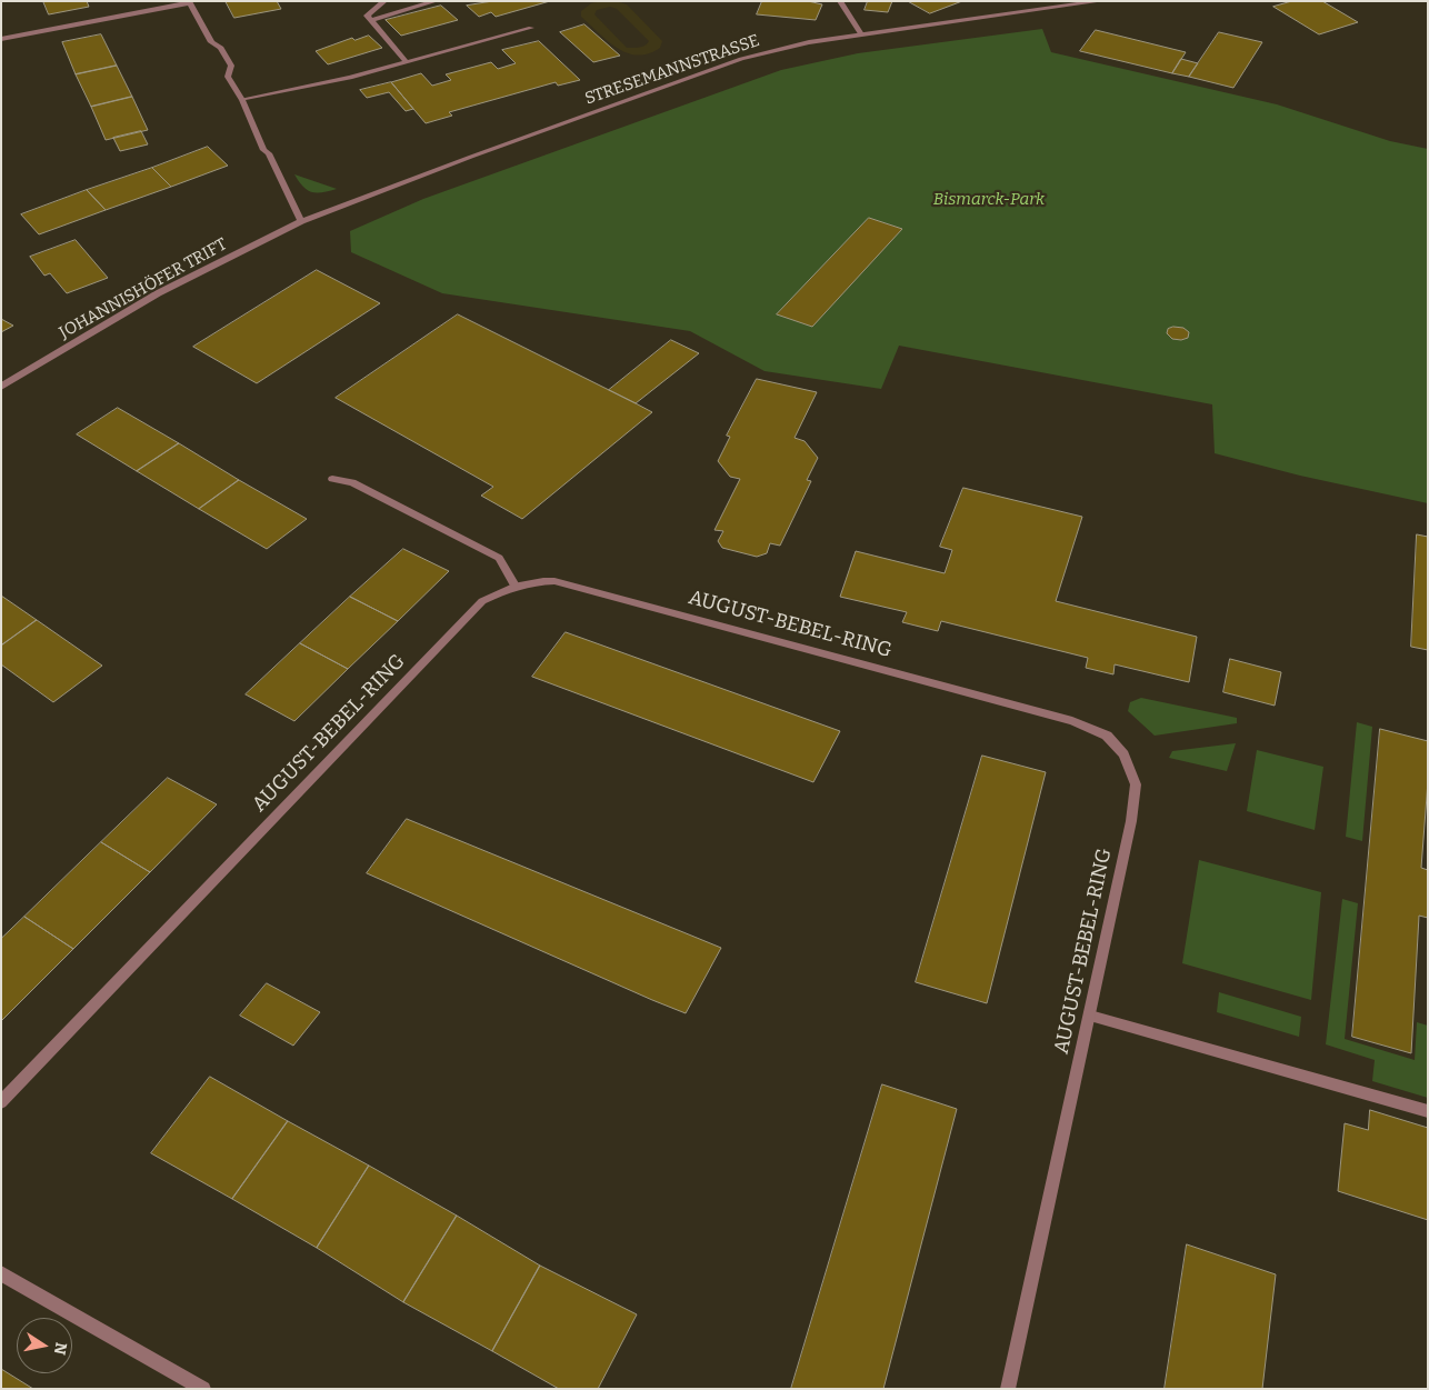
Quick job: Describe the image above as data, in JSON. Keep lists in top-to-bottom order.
{
  "streets": {
    "street": ["STRESEMANNSTRASSE", "JOHANNISHÖFER TRIFT", "AUGUST-BEBEL-RING"]
  },
  "crossings": [
    ["STRESEMANNSTRASSE", "JOHANNISHÖFER TRIFT"]
  ],
  "parks": ["Bismarck-Park"],
  "north": "right"
}
